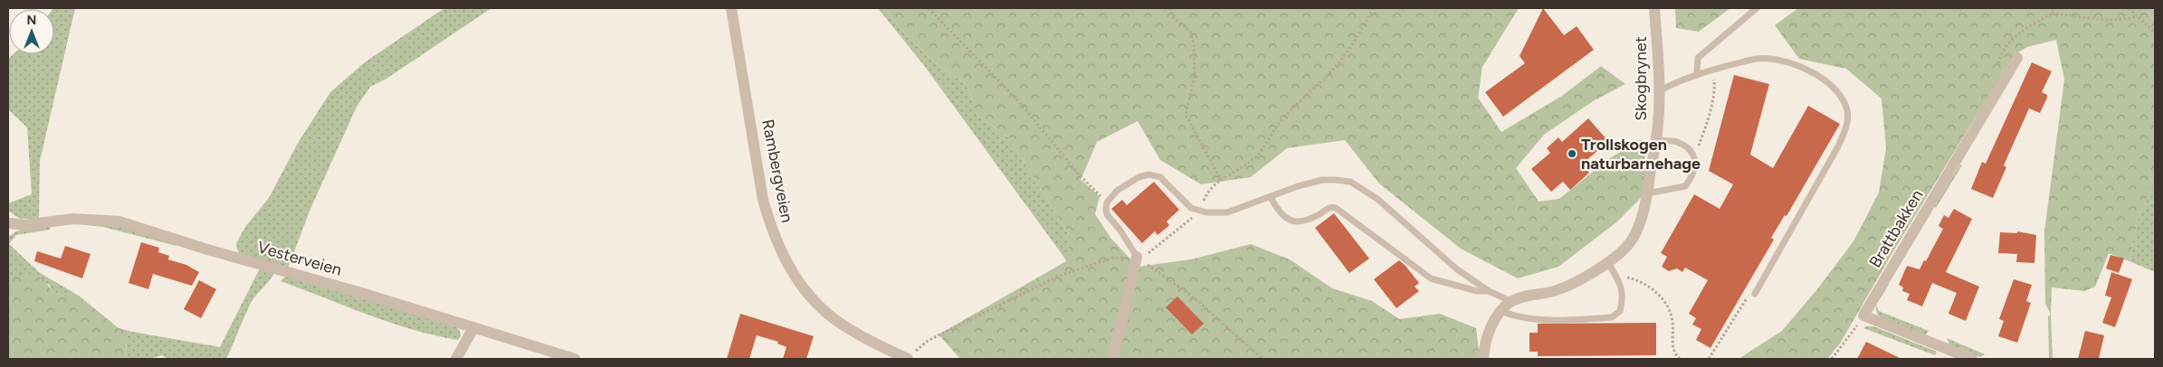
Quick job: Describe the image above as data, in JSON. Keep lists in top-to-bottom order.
{
  "streets": {
    "street": [
      "Skogbrynet",
      "Rambergveien",
      "Brattbakken",
      "Vesterveien"
    ]
  },
  "places": ["Trollskogen naturbarnehage"],
  "north": "top"
}
